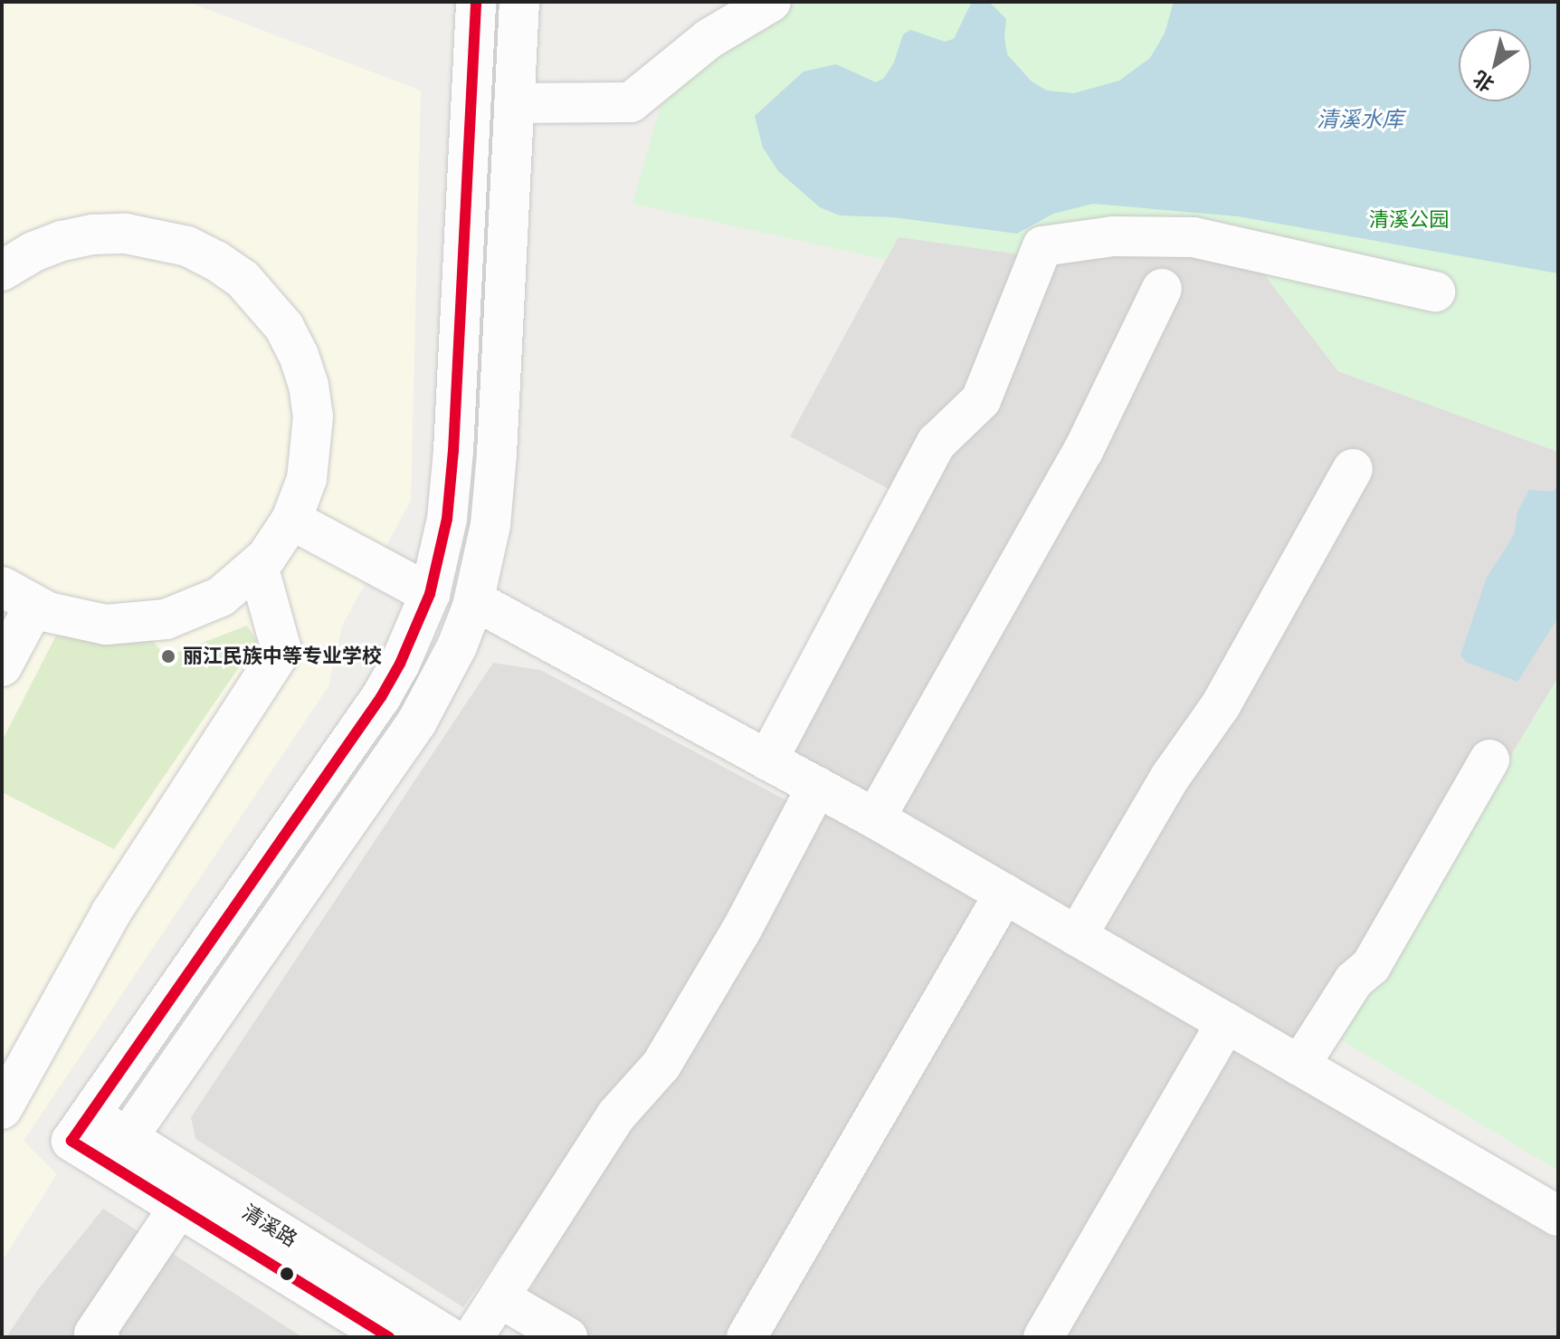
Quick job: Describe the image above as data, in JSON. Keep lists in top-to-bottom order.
{
  "streets": {
    "street": ["清溪路"]
  },
  "water": ["清溪水库"],
  "parks": ["清溪公园"],
  "places": ["丽江民族中等专业学校"],
  "north": "bottom left"
}
